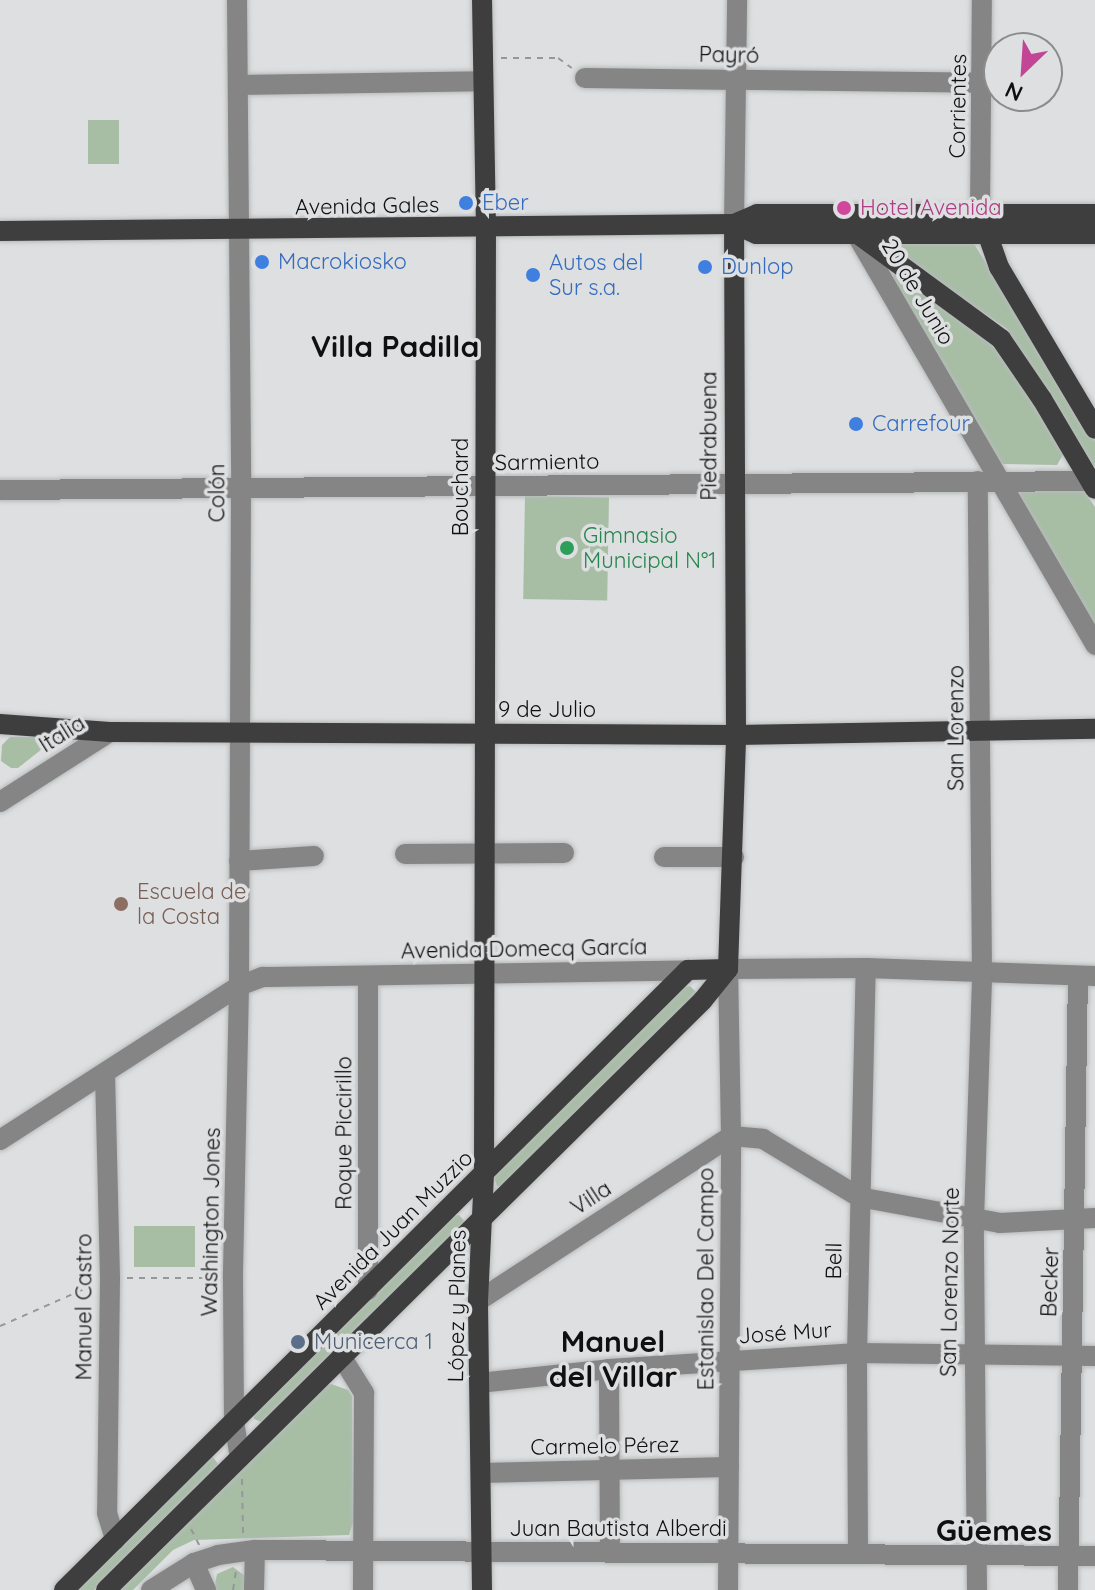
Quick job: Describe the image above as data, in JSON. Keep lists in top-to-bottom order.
{
  "streets": {
    "main road": [
      "Avenida Gales",
      "20 de Junio",
      "Piedrabuena",
      "Bouchard",
      "9 de Julio",
      "Avenida Domecq García",
      "Avenida Juan Muzzio",
      "López y Planes"
    ],
    "street": [
      "Payró",
      "Corrientes",
      "Sarmiento",
      "Colón",
      "San Lorenzo",
      "Italia",
      "Roque Piccirillo",
      "Villa",
      "Washington Jones",
      "Bell",
      "Estanislao Del Campo",
      "San Lorenzo Norte",
      "Becker",
      "Manuel Castro",
      "José Mur",
      "Carmelo Pérez",
      "Juan Bautista Alberdi"
    ]
  },
  "crossings": [
    ["Payró", "Corrientes"],
    ["Payró", "Piedrabuena"],
    ["Corrientes", "Avenida Gales"],
    ["Avenida Gales", "20 de Junio"],
    ["Avenida Gales", "Piedrabuena"],
    ["Avenida Gales", "Bouchard"],
    ["Avenida Gales", "Colón"],
    ["20 de Junio", "Sarmiento"],
    ["Piedrabuena", "Sarmiento"],
    ["Piedrabuena", "9 de Julio"],
    ["Piedrabuena", "Avenida Domecq García"],
    ["Piedrabuena", "Estanislao Del Campo"],
    ["Sarmiento", "Bouchard"],
    ["Sarmiento", "Colón"],
    ["Sarmiento", "San Lorenzo"],
    ["Bouchard", "9 de Julio"],
    ["Bouchard", "Avenida Domecq García"],
    ["Bouchard", "López y Planes"],
    ["Colón", "9 de Julio"],
    ["Colón", "Avenida Domecq García"],
    ["Colón", "Washington Jones"],
    ["9 de Julio", "San Lorenzo"],
    ["9 de Julio", "Italia"],
    ["San Lorenzo", "Avenida Domecq García"],
    ["San Lorenzo", "San Lorenzo Norte"],
    ["Avenida Domecq García", "Roque Piccirillo"],
    ["Avenida Domecq García", "Washington Jones"],
    ["Avenida Domecq García", "Avenida Juan Muzzio"],
    ["Avenida Domecq García", "Bell"],
    ["Avenida Domecq García", "Estanislao Del Campo"],
    ["Avenida Domecq García", "San Lorenzo Norte"],
    ["Avenida Domecq García", "Becker"],
    ["Avenida Domecq García", "López y Planes"],
    ["Avenida Domecq García", "Manuel Castro"],
    ["Roque Piccirillo", "Avenida Juan Muzzio"],
    ["Villa", "Estanislao Del Campo"],
    ["Villa", "López y Planes"],
    ["Washington Jones", "Avenida Juan Muzzio"],
    ["Avenida Juan Muzzio", "López y Planes"],
    ["Avenida Juan Muzzio", "Manuel Castro"],
    ["Bell", "José Mur"],
    ["Bell", "Juan Bautista Alberdi"],
    ["Estanislao Del Campo", "José Mur"],
    ["Estanislao Del Campo", "Carmelo Pérez"],
    ["Estanislao Del Campo", "Juan Bautista Alberdi"],
    ["San Lorenzo Norte", "José Mur"],
    ["San Lorenzo Norte", "Juan Bautista Alberdi"],
    ["Becker", "José Mur"],
    ["Becker", "Juan Bautista Alberdi"],
    ["López y Planes", "José Mur"],
    ["López y Planes", "Carmelo Pérez"],
    ["López y Planes", "Juan Bautista Alberdi"]
  ],
  "districts": ["Villa Padilla", "Manuel del Villar", "Güemes"],
  "places": [
    "Eber",
    "Hotel Avenida",
    "Macrokiosko",
    "Dunlop",
    "Autos del Sur s.a.",
    "Carrefour",
    "Gimnasio Municipal N°1",
    "Escuela de la Costa",
    "Municerca 1"
  ],
  "north": "bottom left"
}
